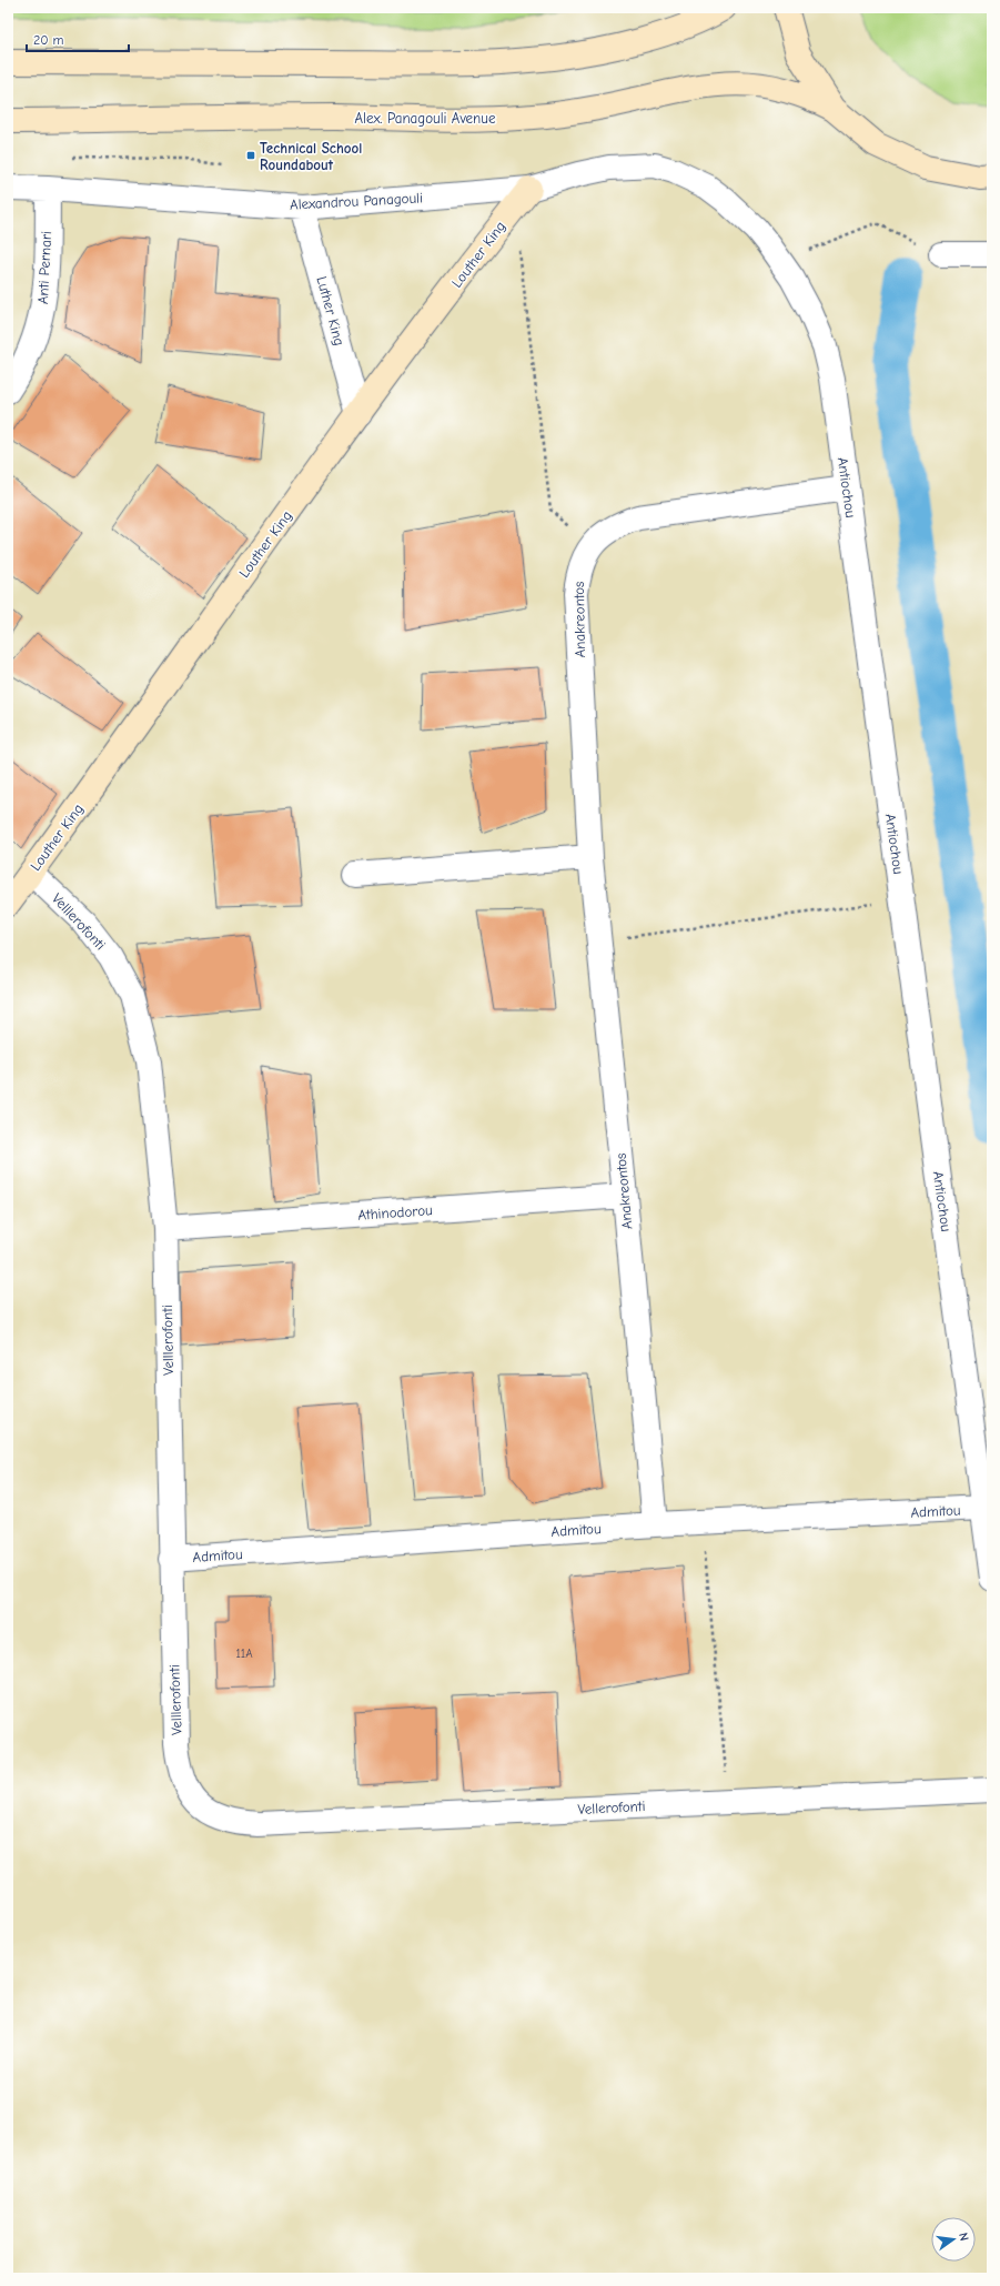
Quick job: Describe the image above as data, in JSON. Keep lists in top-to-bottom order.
{
  "streets": {
    "main road": ["Alex. Panagouli Avenue", "Louther King"],
    "street": [
      "Alexandrou Panagouli",
      "Anti Pernari",
      "Luther King",
      "Antiochou",
      "Anakreontos",
      "Velllerofonti",
      "Athinodorou",
      "Admitou",
      "Vellerofonti"
    ]
  },
  "crossings": [
    ["Alexandrou Panagouli", "Louther King"],
    ["Alexandrou Panagouli", "Anti Pernari"],
    ["Alexandrou Panagouli", "Luther King"],
    ["Alexandrou Panagouli", "Antiochou"],
    ["Louther King", "Luther King"],
    ["Louther King", "Velllerofonti"],
    ["Antiochou", "Anakreontos"],
    ["Antiochou", "Admitou"],
    ["Anakreontos", "Athinodorou"],
    ["Anakreontos", "Admitou"],
    ["Velllerofonti", "Athinodorou"],
    ["Velllerofonti", "Admitou"],
    ["Velllerofonti", "Vellerofonti"]
  ],
  "places": {
    "transit": ["Technical School Roundabout"]
  },
  "house_numbers": ["11A"],
  "scale_bar": "20 m",
  "north": "right"
}
